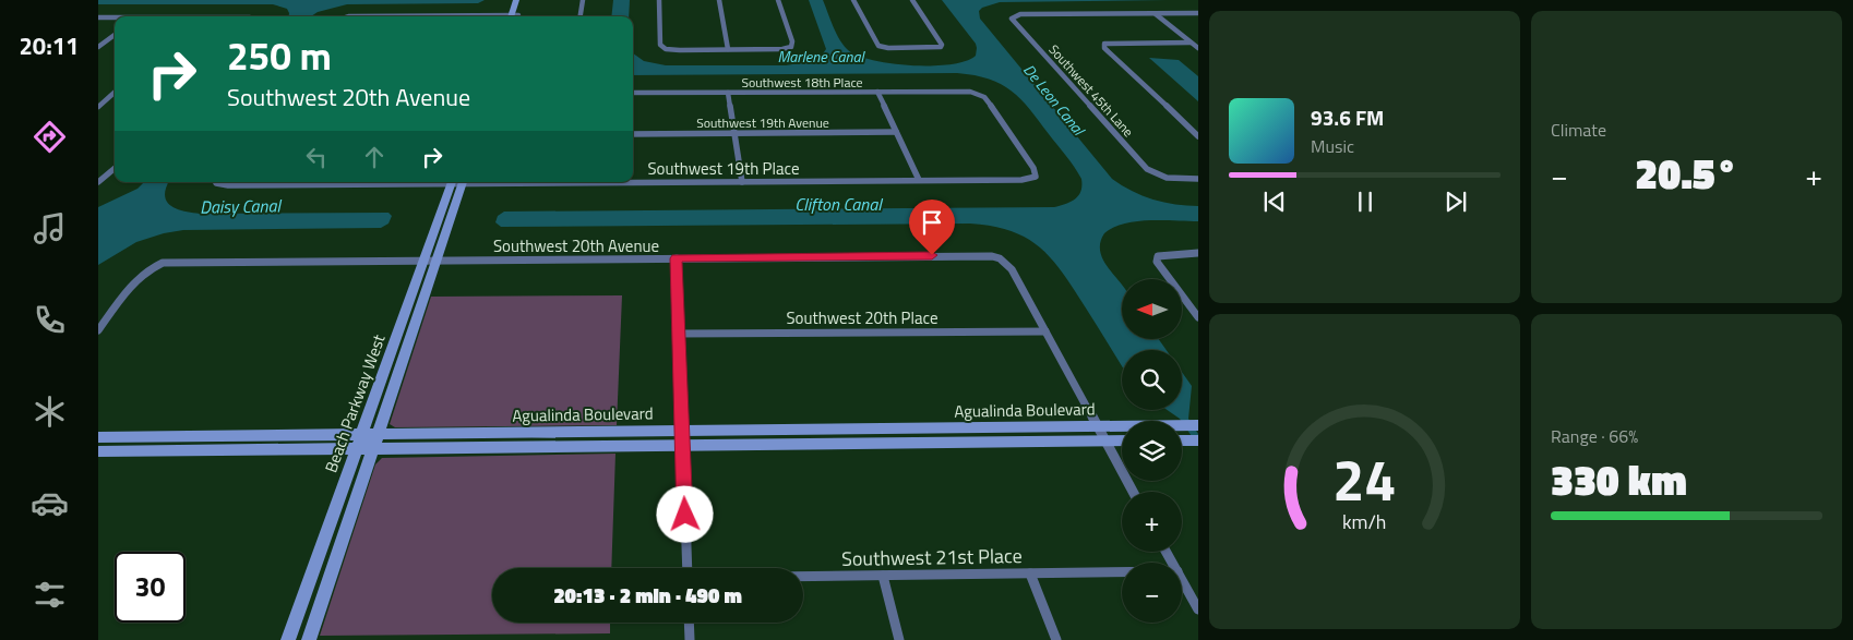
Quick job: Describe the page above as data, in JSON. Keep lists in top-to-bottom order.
{
  "streets": {
    "street": [
      "Southwest 18th Place",
      "Southwest 45th Lane",
      "Southwest 19th Avenue",
      "Southwest 19th Place",
      "Southwest 20th Avenue",
      "Southwest 20th Place",
      "Beach Parkway West",
      "Agualinda Boulevard",
      "Southwest 21st Place"
    ]
  },
  "crossings": [
    ["Southwest 18th Place", "Southwest 19th Place"],
    ["Southwest 20th Avenue", "Southwest 20th Place"],
    ["Southwest 20th Avenue", "Beach Parkway West"],
    ["Beach Parkway West", "Agualinda Boulevard"]
  ],
  "water": [
    "Marlene Canal",
    "De Leon Canal",
    "Clifton Canal",
    "Daisy Canal"
  ],
  "north": "left",
  "page": {
    "tabs": "20:11",
    "tile": [
      "Climate",
      ["Range · 66%", "330 km"]
    ],
    "turn": ["250 m", "Southwest 20th Avenue"],
    "song": ["93.6 FM", "Music"],
    "heat": ["−", "20.5°", "+"],
    "map_buttons": ["+", "−"],
    "limit": "30",
    "trip": "20:13 · 2 min · 490 m",
    "gauge": ["24", "km/h"]
  }
}
